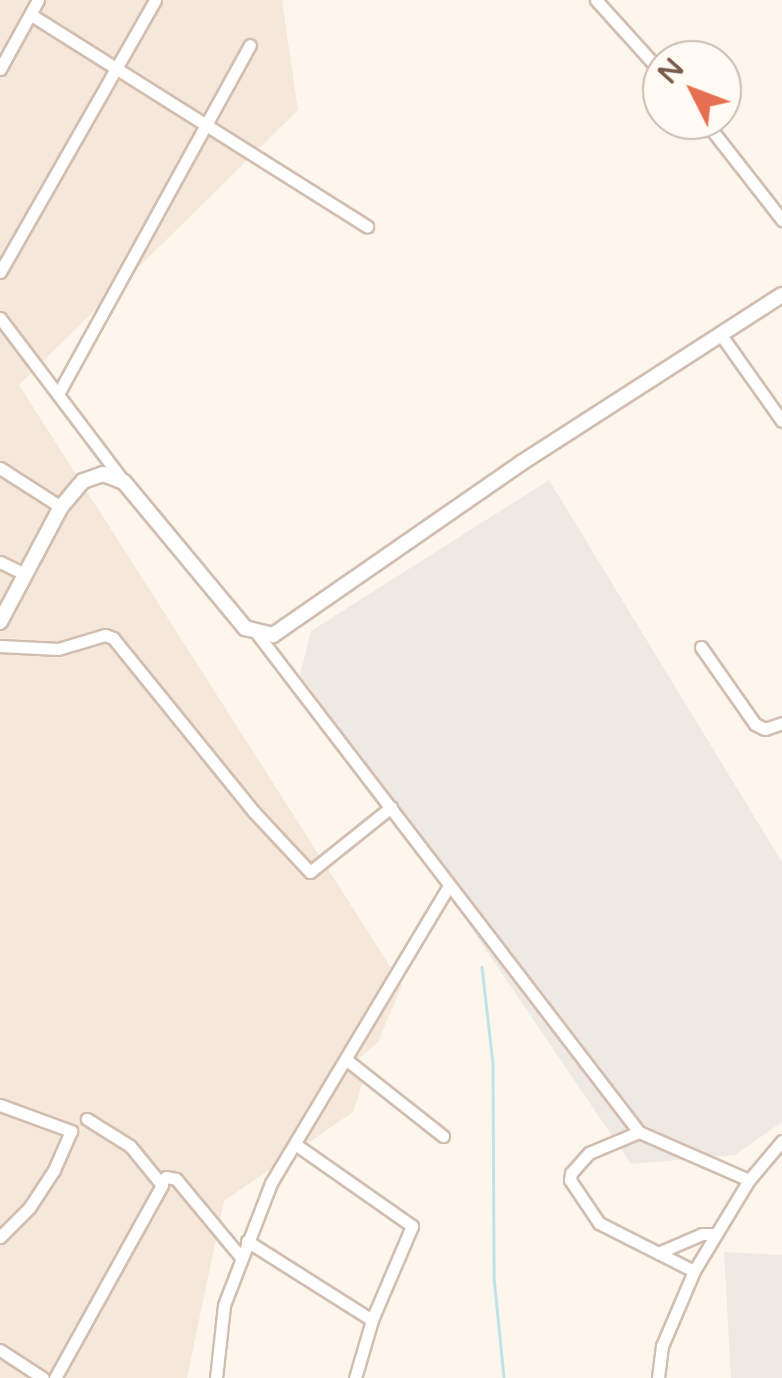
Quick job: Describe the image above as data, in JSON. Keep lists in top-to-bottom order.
{
  "north": "top left"
}
